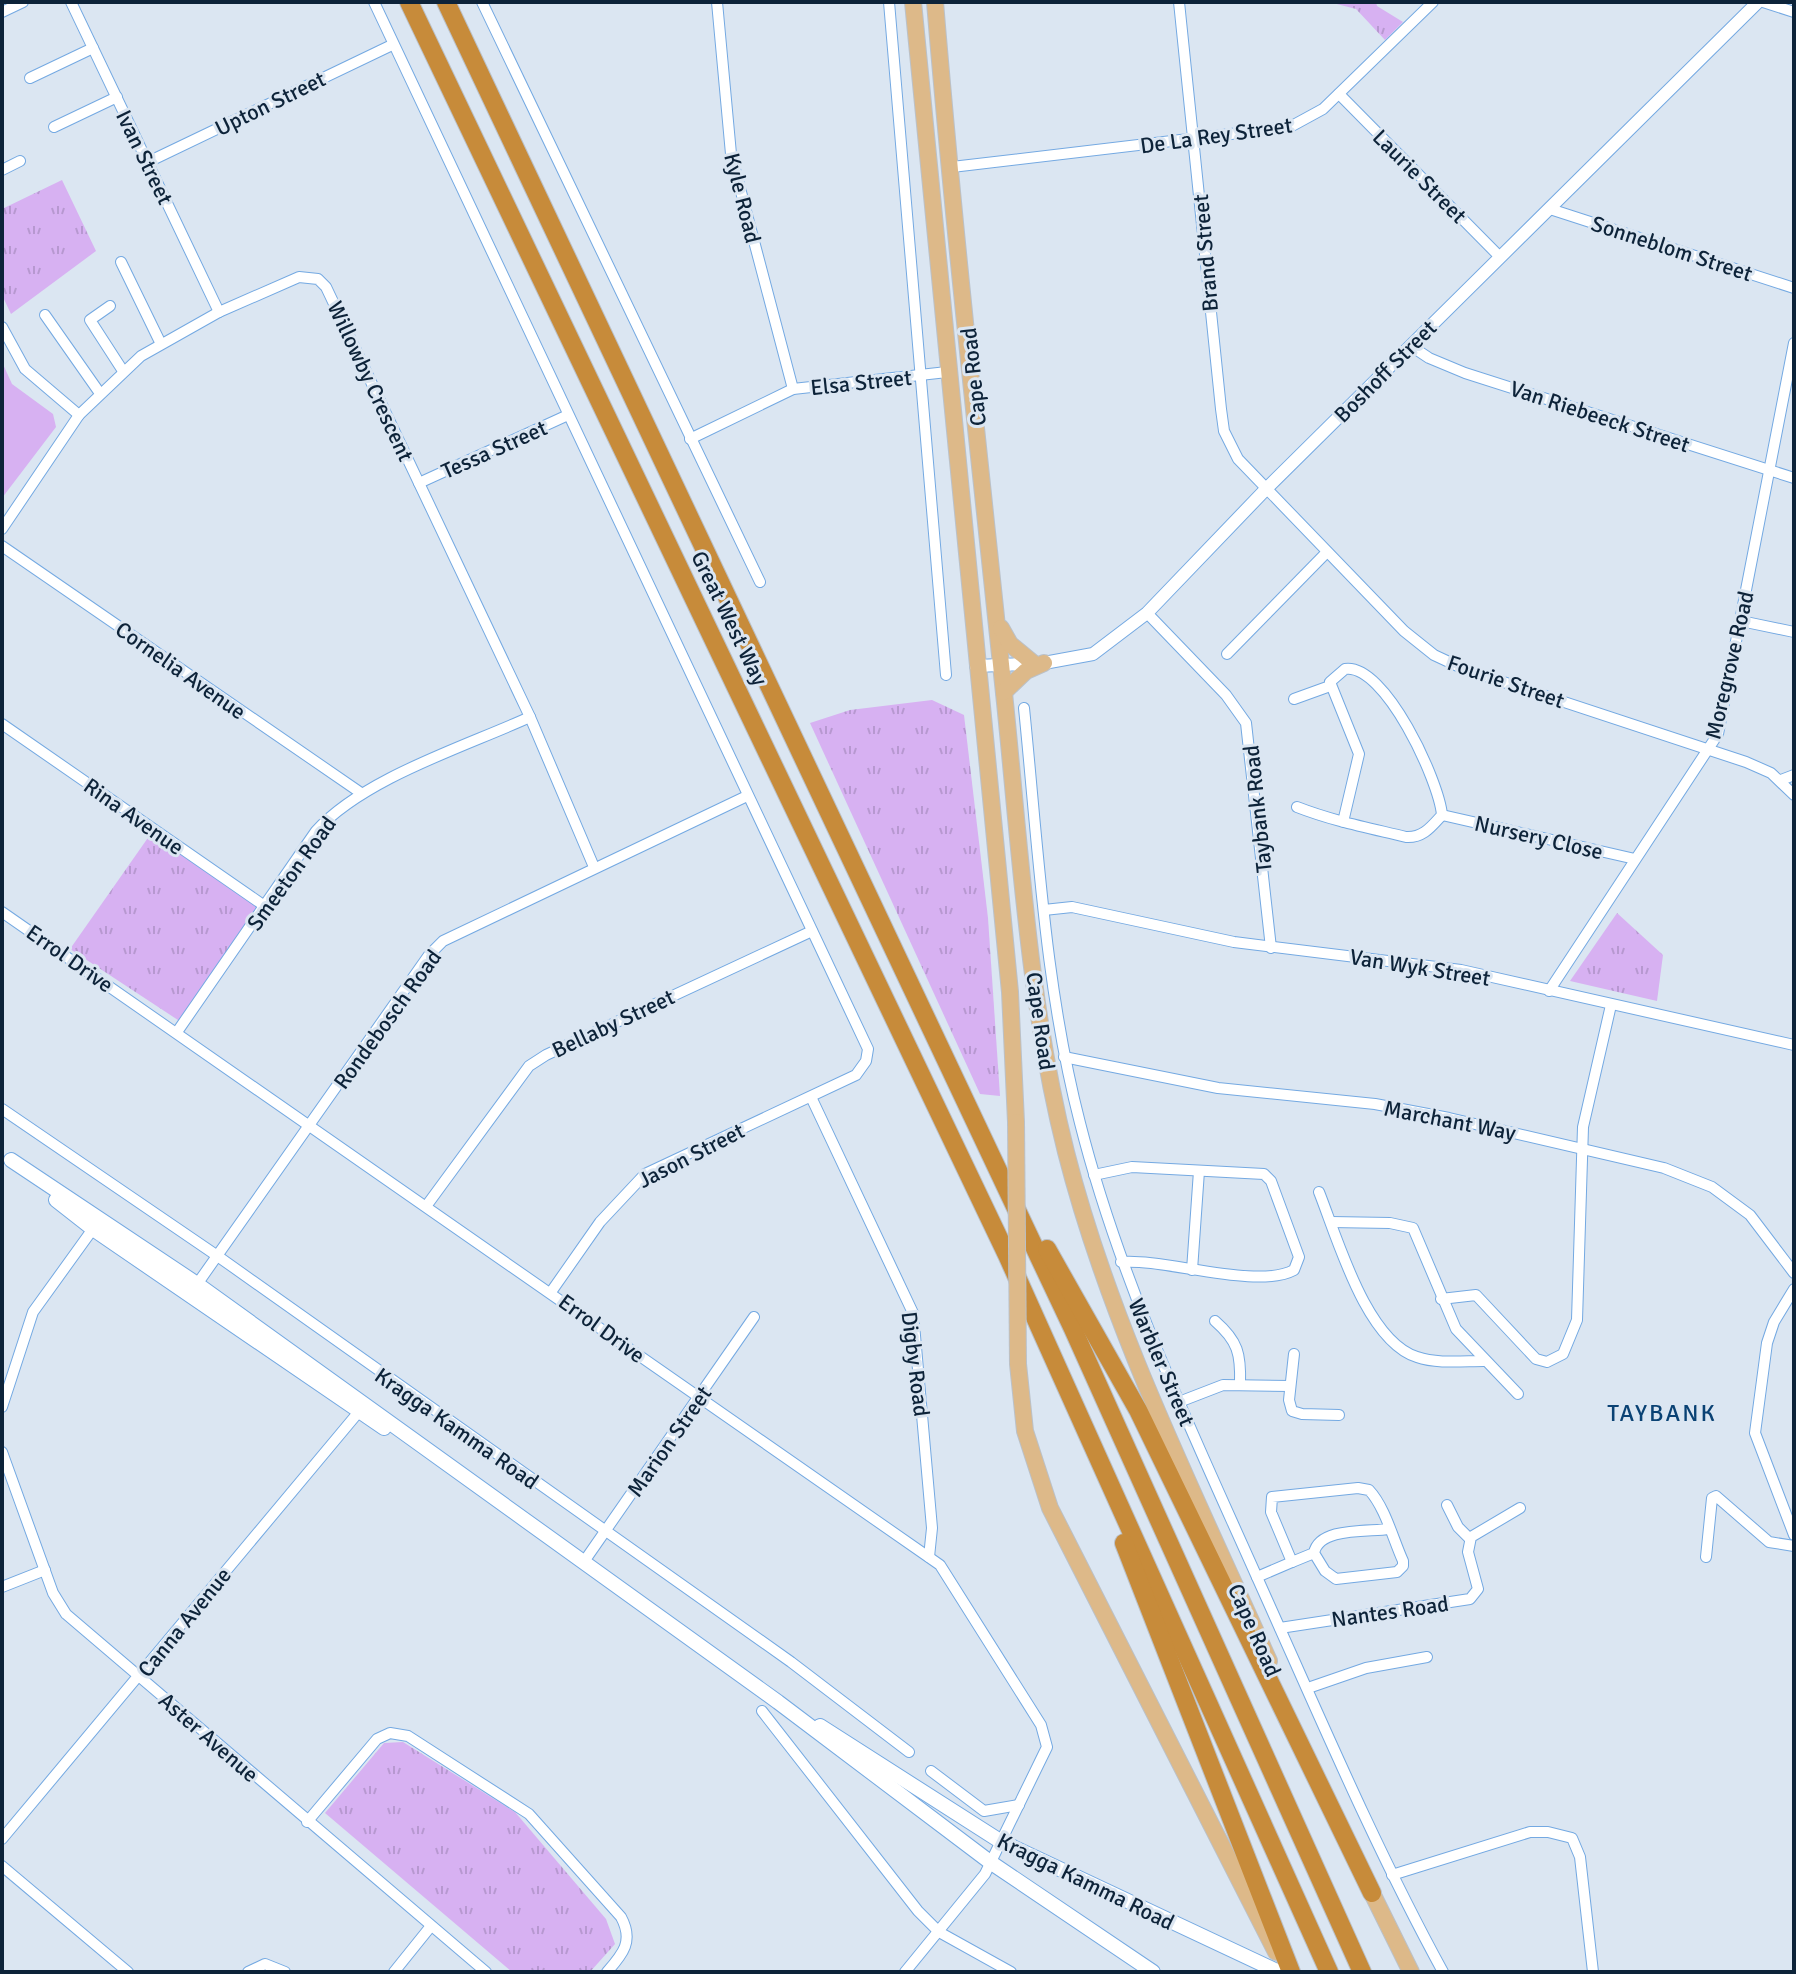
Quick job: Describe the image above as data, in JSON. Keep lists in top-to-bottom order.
{
  "streets": {
    "highway": ["Great West Way"],
    "main road": ["Cape Road", "Kragga Kamma Road"],
    "street": [
      "Upton Street",
      "De La Rey Street",
      "Ivan Street",
      "Laurie Street",
      "Kyle Road",
      "Sonneblom Street",
      "Brand Street",
      "Boshoff Street",
      "Willowby Crescent",
      "Elsa Street",
      "Van Riebeeck Street",
      "Tessa Street",
      "Moregrove Road",
      "Cornelia Avenue",
      "Fourie Street",
      "Taybank Road",
      "Rina Avenue",
      "Nursery Close",
      "Smeeton Road",
      "Errol Drive",
      "Van Wyk Street",
      "Rondebosch Road",
      "Bellaby Street",
      "Marchant Way",
      "Jason Street",
      "Warbler Street",
      "Digby Road",
      "Marion Street",
      "Nantes Road",
      "Canna Avenue",
      "Aster Avenue"
    ]
  },
  "crossings": [
    ["Upton Street", "Ivan Street"],
    ["De La Rey Street", "Laurie Street"],
    ["De La Rey Street", "Brand Street"],
    ["De La Rey Street", "Cape Road"],
    ["Ivan Street", "Willowby Crescent"],
    ["Laurie Street", "Boshoff Street"],
    ["Kyle Road", "Elsa Street"],
    ["Sonneblom Street", "Boshoff Street"],
    ["Brand Street", "Boshoff Street"],
    ["Brand Street", "Fourie Street"],
    ["Boshoff Street", "Cape Road"],
    ["Boshoff Street", "Van Riebeeck Street"],
    ["Boshoff Street", "Fourie Street"],
    ["Boshoff Street", "Taybank Road"],
    ["Cape Road", "Elsa Street"],
    ["Willowby Crescent", "Tessa Street"],
    ["Willowby Crescent", "Smeeton Road"],
    ["Willowby Crescent", "Rondebosch Road"],
    ["Elsa Street", "Great West Way"],
    ["Van Riebeeck Street", "Moregrove Road"],
    ["Moregrove Road", "Fourie Street"],
    ["Moregrove Road", "Nursery Close"],
    ["Moregrove Road", "Van Wyk Street"],
    ["Cornelia Avenue", "Smeeton Road"],
    ["Taybank Road", "Van Wyk Street"],
    ["Rina Avenue", "Smeeton Road"],
    ["Smeeton Road", "Errol Drive"],
    ["Errol Drive", "Rondebosch Road"],
    ["Errol Drive", "Bellaby Street"],
    ["Errol Drive", "Jason Street"],
    ["Errol Drive", "Digby Road"],
    ["Errol Drive", "Kragga Kamma Road"],
    ["Errol Drive", "Marion Street"],
    ["Van Wyk Street", "Warbler Street"],
    ["Rondebosch Road", "Kragga Kamma Road"],
    ["Bellaby Street", "Jason Street"],
    ["Marchant Way", "Warbler Street"],
    ["Jason Street", "Digby Road"],
    ["Warbler Street", "Nantes Road"],
    ["Kragga Kamma Road", "Marion Street"],
    ["Kragga Kamma Road", "Canna Avenue"],
    ["Canna Avenue", "Aster Avenue"]
  ],
  "districts": ["TAYBANK"]
}
